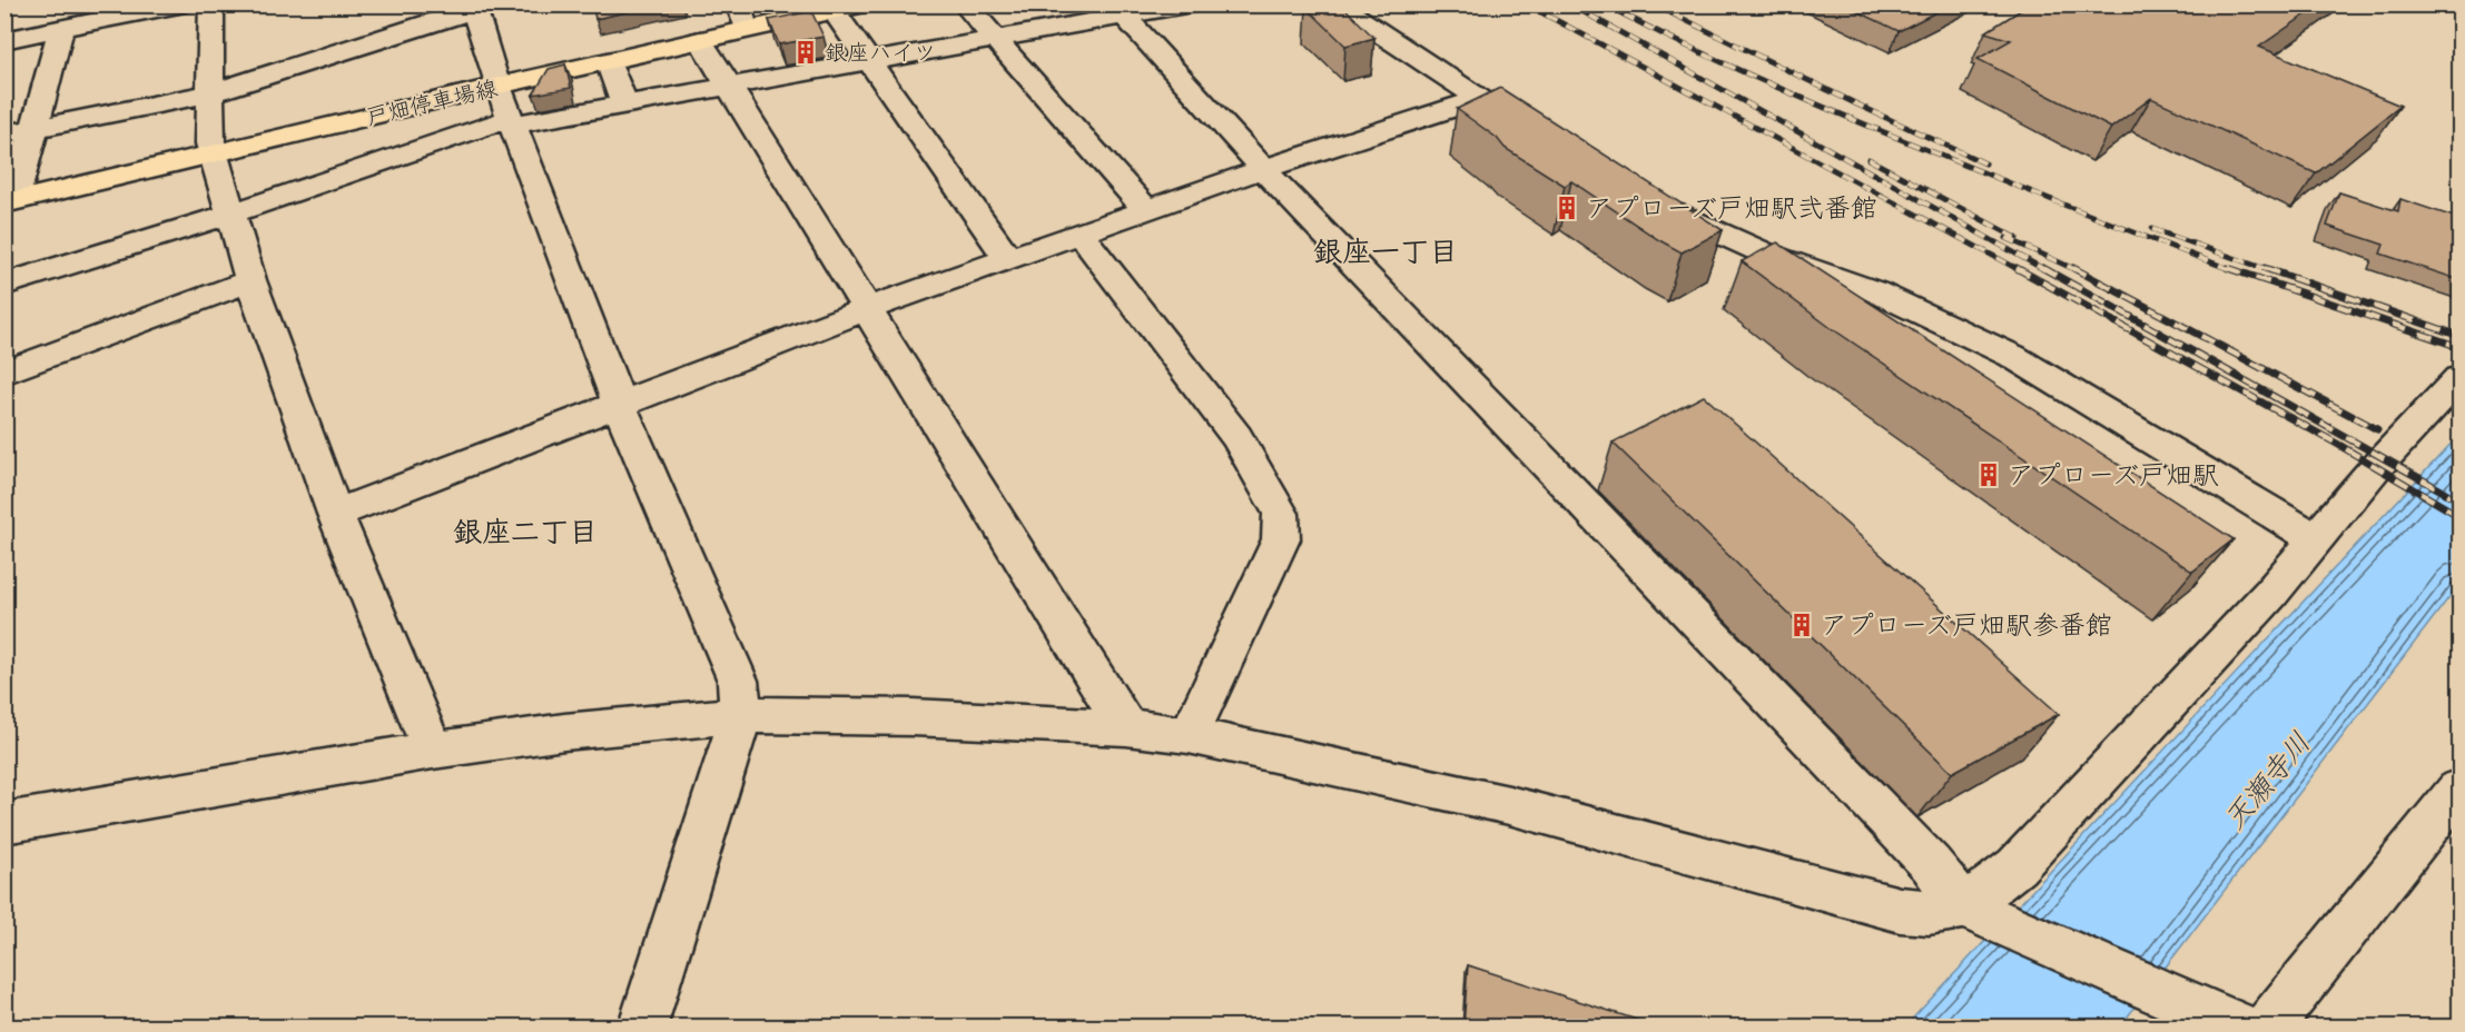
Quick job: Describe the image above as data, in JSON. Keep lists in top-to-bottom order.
{
  "streets": {
    "main road": ["戸畑停車場線"]
  },
  "districts": ["銀座一丁目", "銀座二丁目"],
  "water": ["天瀬寺川"],
  "places": {
    "building": [
      "銀座ハイツ",
      "アプローズ戸畑駅弐番館",
      "アプローズ戸畑駅",
      "アプローズ戸畑駅参番館"
    ]
  }
}
